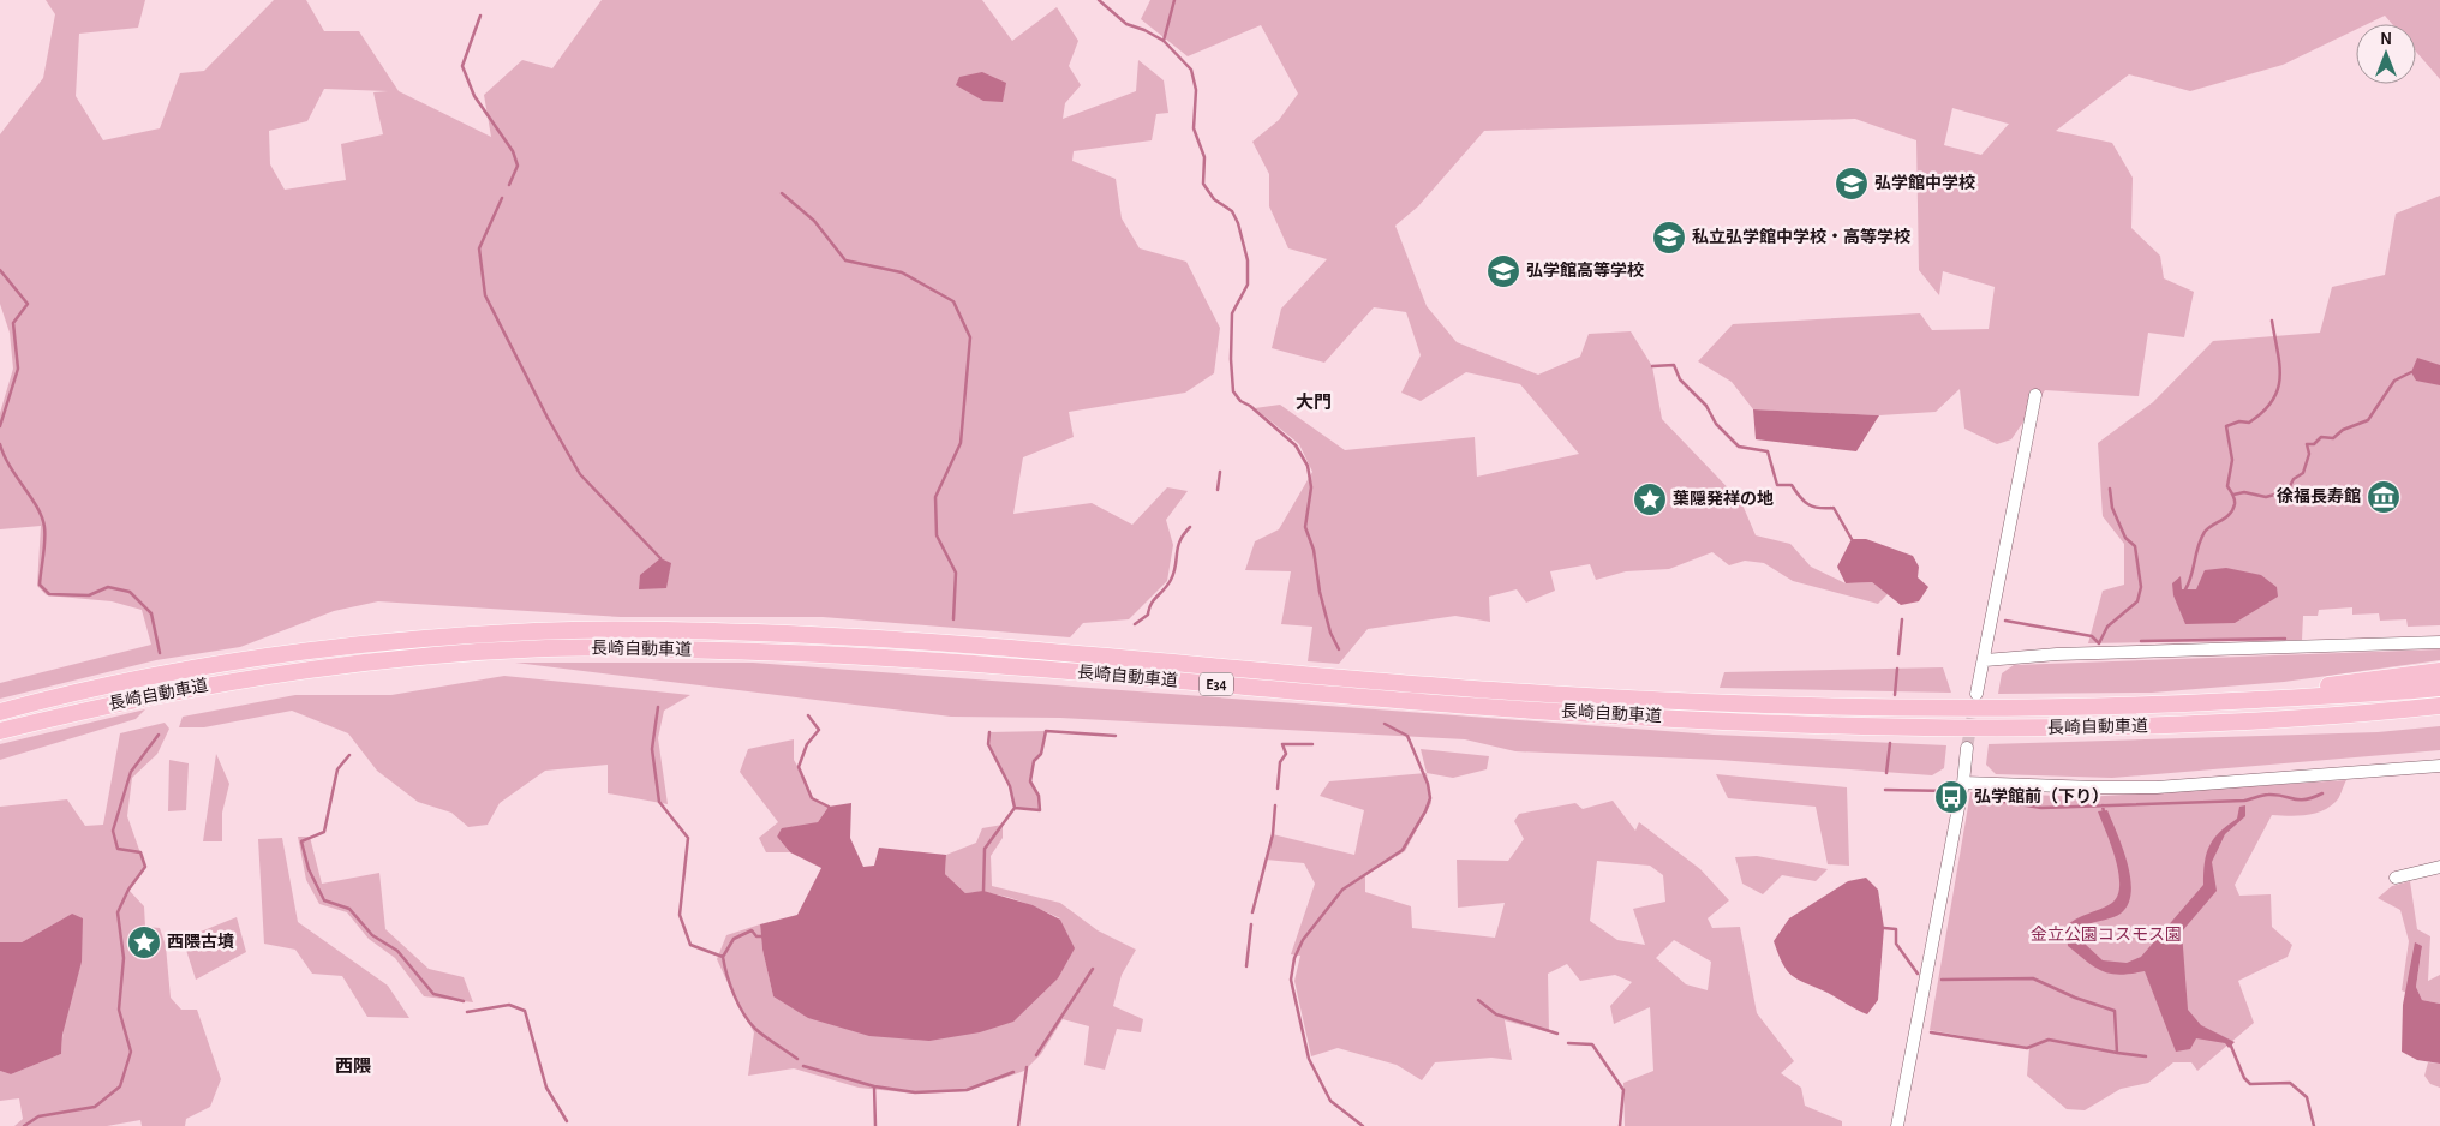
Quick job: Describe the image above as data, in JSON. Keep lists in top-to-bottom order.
{
  "streets": {
    "highway": ["長崎自動車道", "E34"]
  },
  "districts": ["大門", "西隈"],
  "parks": ["金立公園コスモス園"],
  "places": {
    "school or university": ["弘学館中学校", "私立弘学館中学校・高等学校", "弘学館高等学校"],
    "museum": ["徐福長寿館"],
    "place": ["葉隠発祥の地", "西隈古墳"],
    "bus stop": ["弘学館前（下り）"]
  },
  "north": "top"
}
